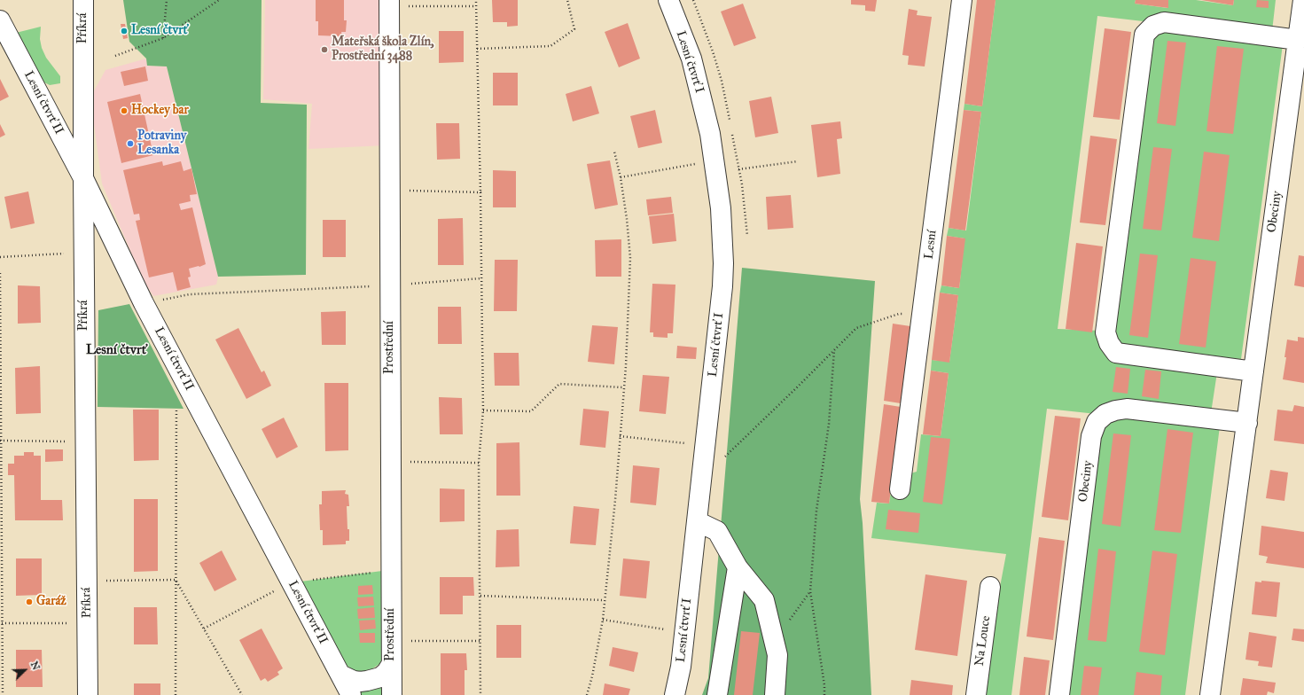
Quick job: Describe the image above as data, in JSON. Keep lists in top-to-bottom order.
{
  "streets": {
    "street": [
      "Příkrá",
      "Lesní čtvrť I",
      "Lesní čtvrť II",
      "Obeciny",
      "Lesní",
      "Prostřední",
      "Na Louce"
    ]
  },
  "crossings": [
    ["Příkrá", "Lesní čtvrť II"]
  ],
  "districts": ["Lesní čtvrť"],
  "places": [
    "Lesní čtvrť",
    "Mateřská škola Zlín, Prostřední 3488",
    "Hockey bar",
    "Potraviny Lesanka",
    "Garáž"
  ],
  "north": "top right"
}
